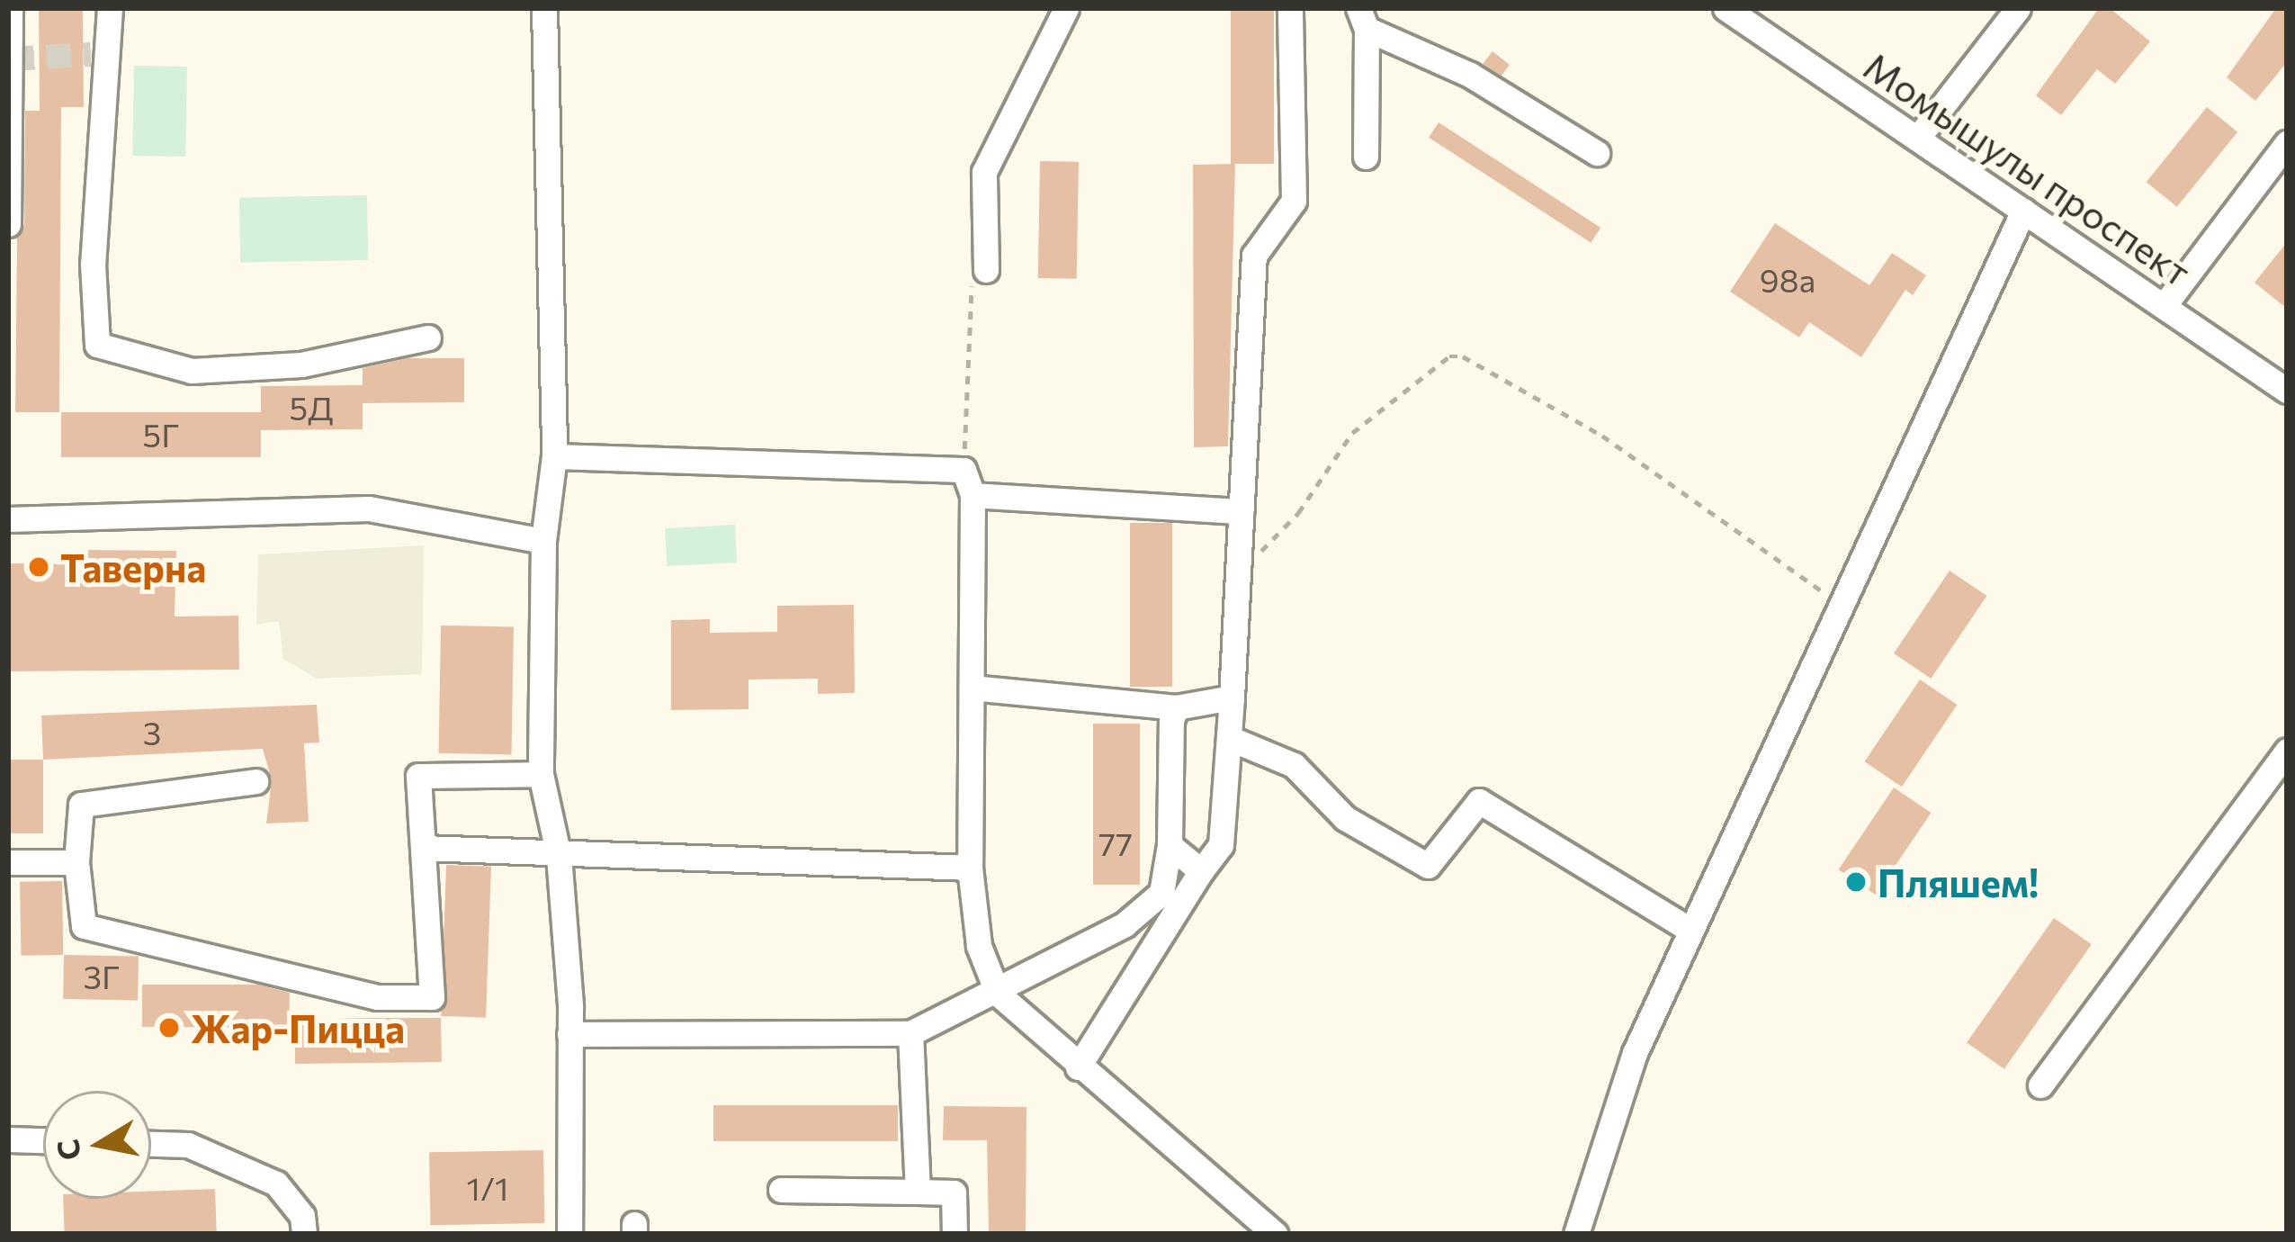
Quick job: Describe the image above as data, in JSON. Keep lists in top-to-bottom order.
{
  "streets": {
    "street": ["Момышулы проспект"]
  },
  "places": ["Таверна", "Пляшем!", "Жар-Пицца"],
  "house_numbers": [
    "98а",
    "5Д",
    "5Г",
    "3",
    "77",
    "3Г",
    "1/1"
  ],
  "north": "left"
}
